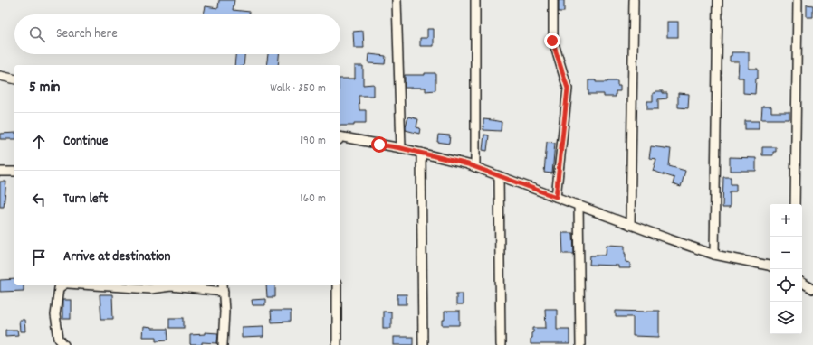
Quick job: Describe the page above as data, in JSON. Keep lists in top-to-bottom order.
{
  "page": {
    "search": "Search here",
    "heading": ["5 min", "Walk · 350 m"],
    "list": [
      ["Continue", "190 m"],
      ["Turn left", "160 m"],
      "Arrive at destination"
    ],
    "map_buttons": ["+", "−"]
  }
}
